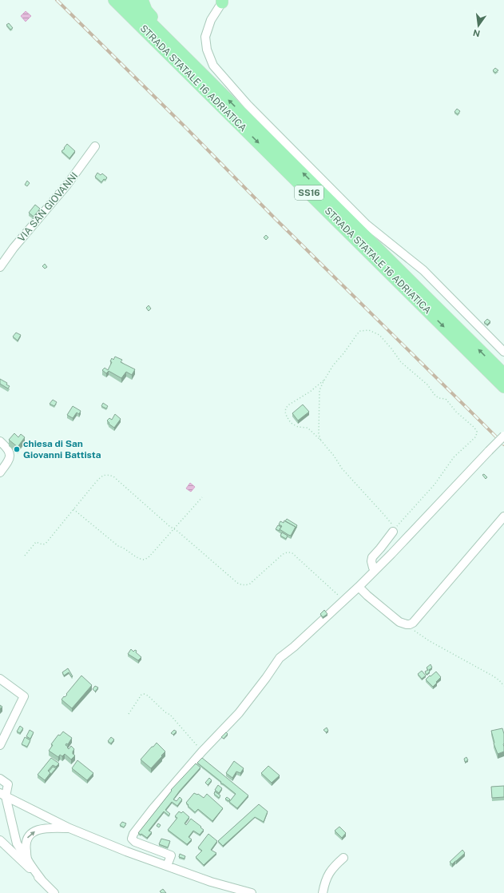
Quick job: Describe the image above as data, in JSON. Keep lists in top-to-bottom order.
{
  "streets": {
    "highway": ["STRADA STATALE 16 ADRIATICA", "SS16"],
    "street": ["VIA SAN GIOVANNI"]
  },
  "places": ["chiesa di San Giovanni Battista"],
  "north": "bottom"
}
